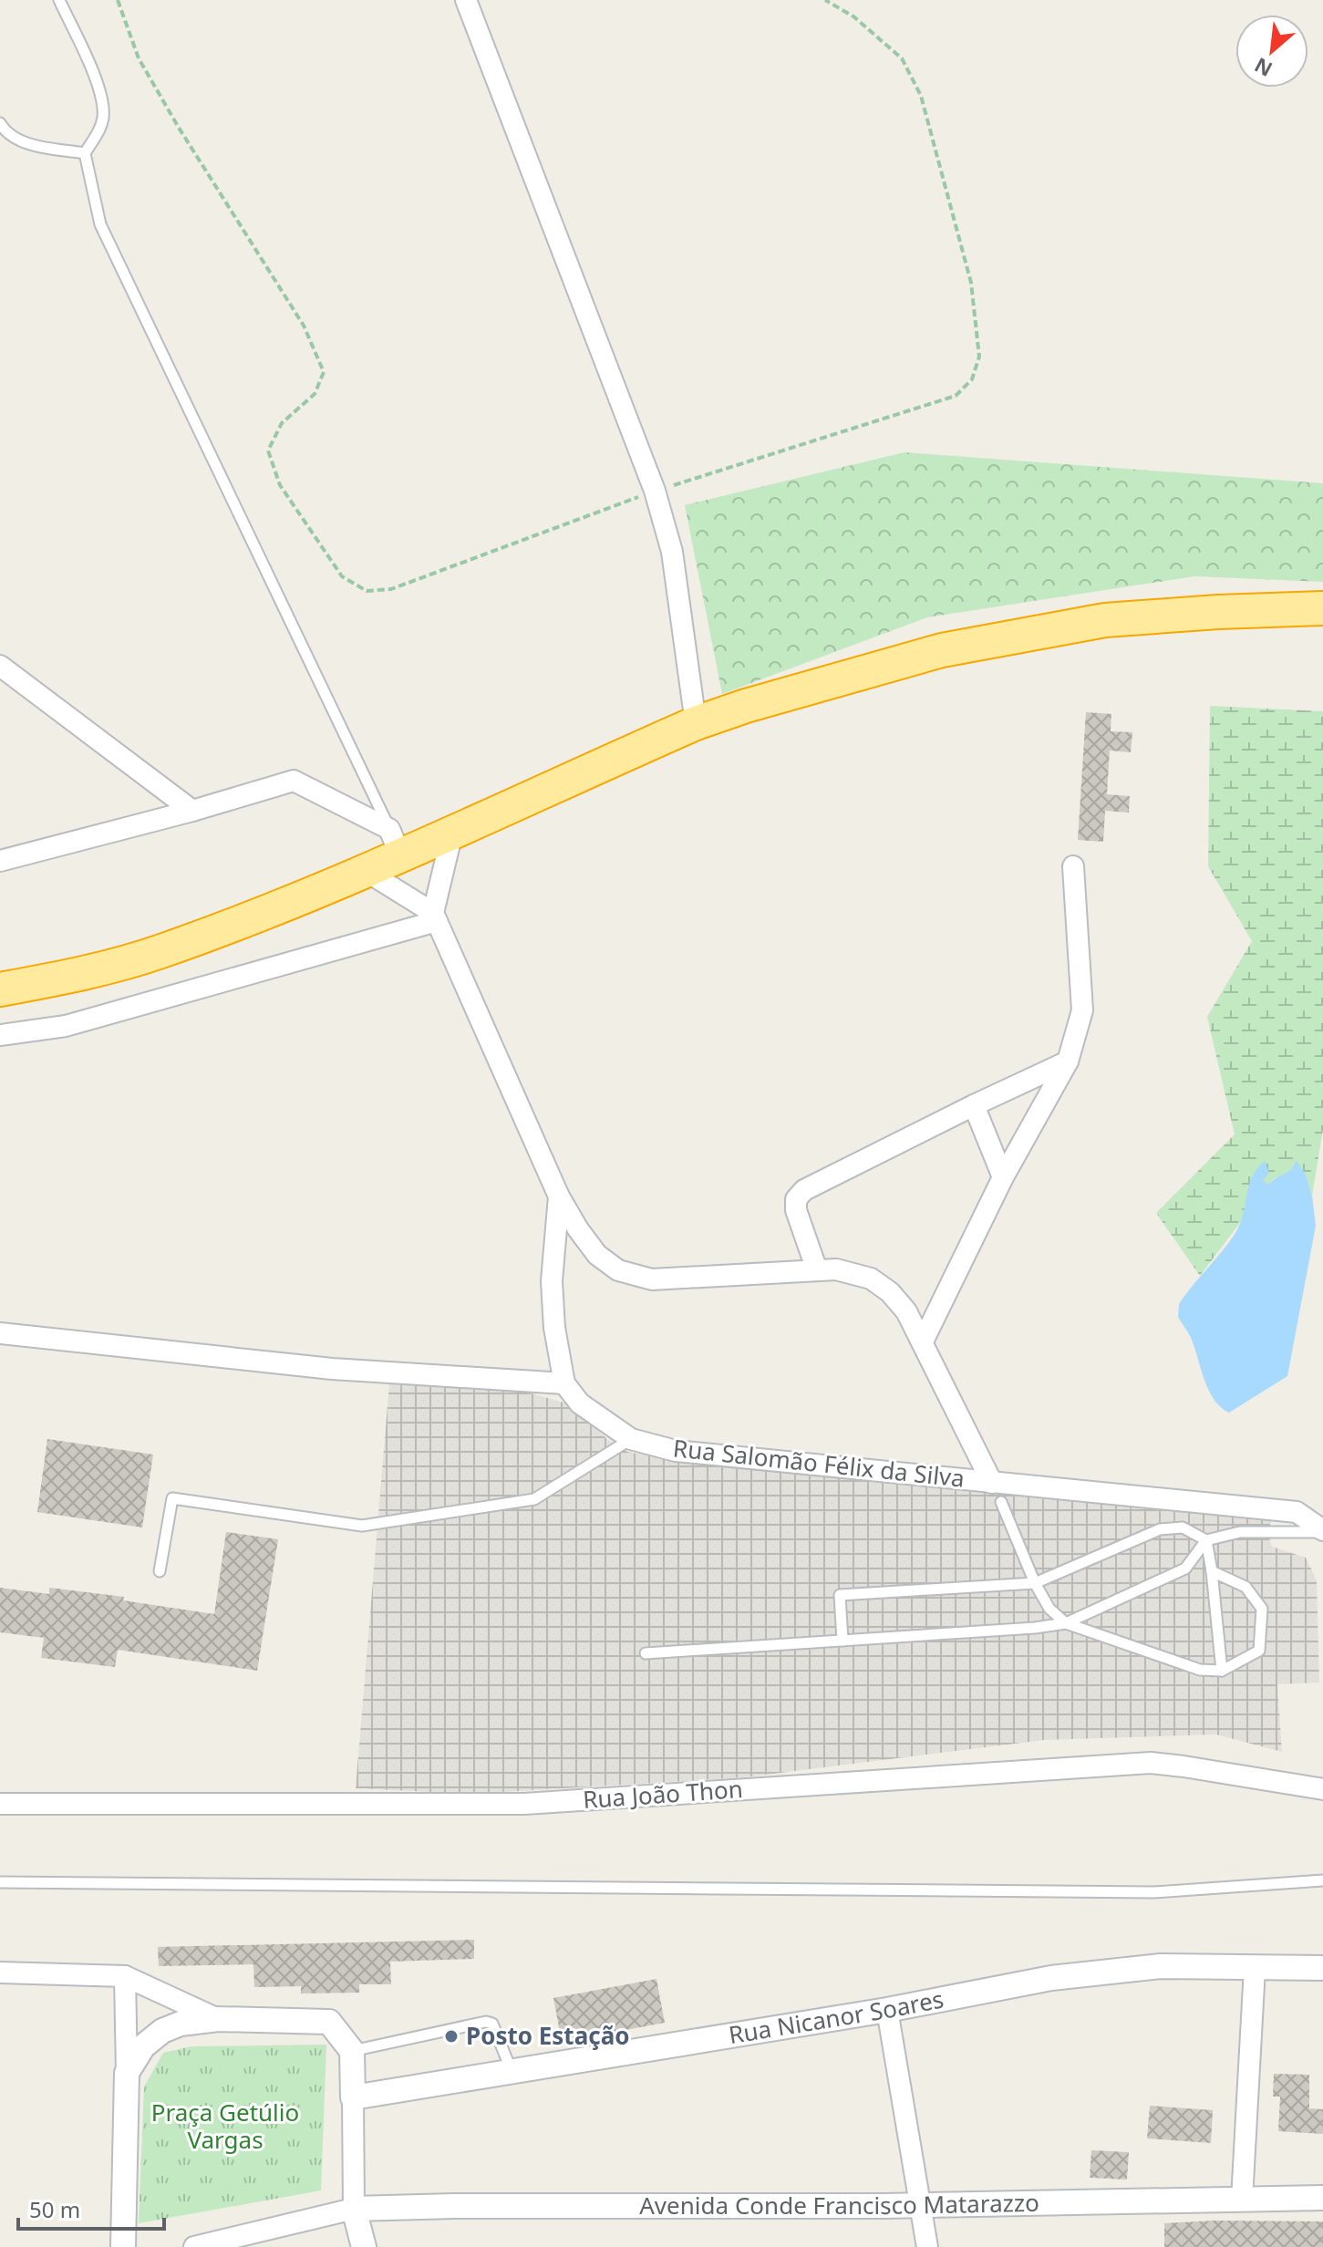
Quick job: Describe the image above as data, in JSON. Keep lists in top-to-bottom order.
{
  "streets": {
    "street": [
      "Rua Salomão Félix da Silva",
      "Rua João Thon",
      "Rua Nicanor Soares",
      "Avenida Conde Francisco Matarazzo"
    ]
  },
  "parks": ["Praça Getúlio Vargas"],
  "places": ["Posto Estação"],
  "scale_bar": "50 m",
  "north": "bottom left"
}
